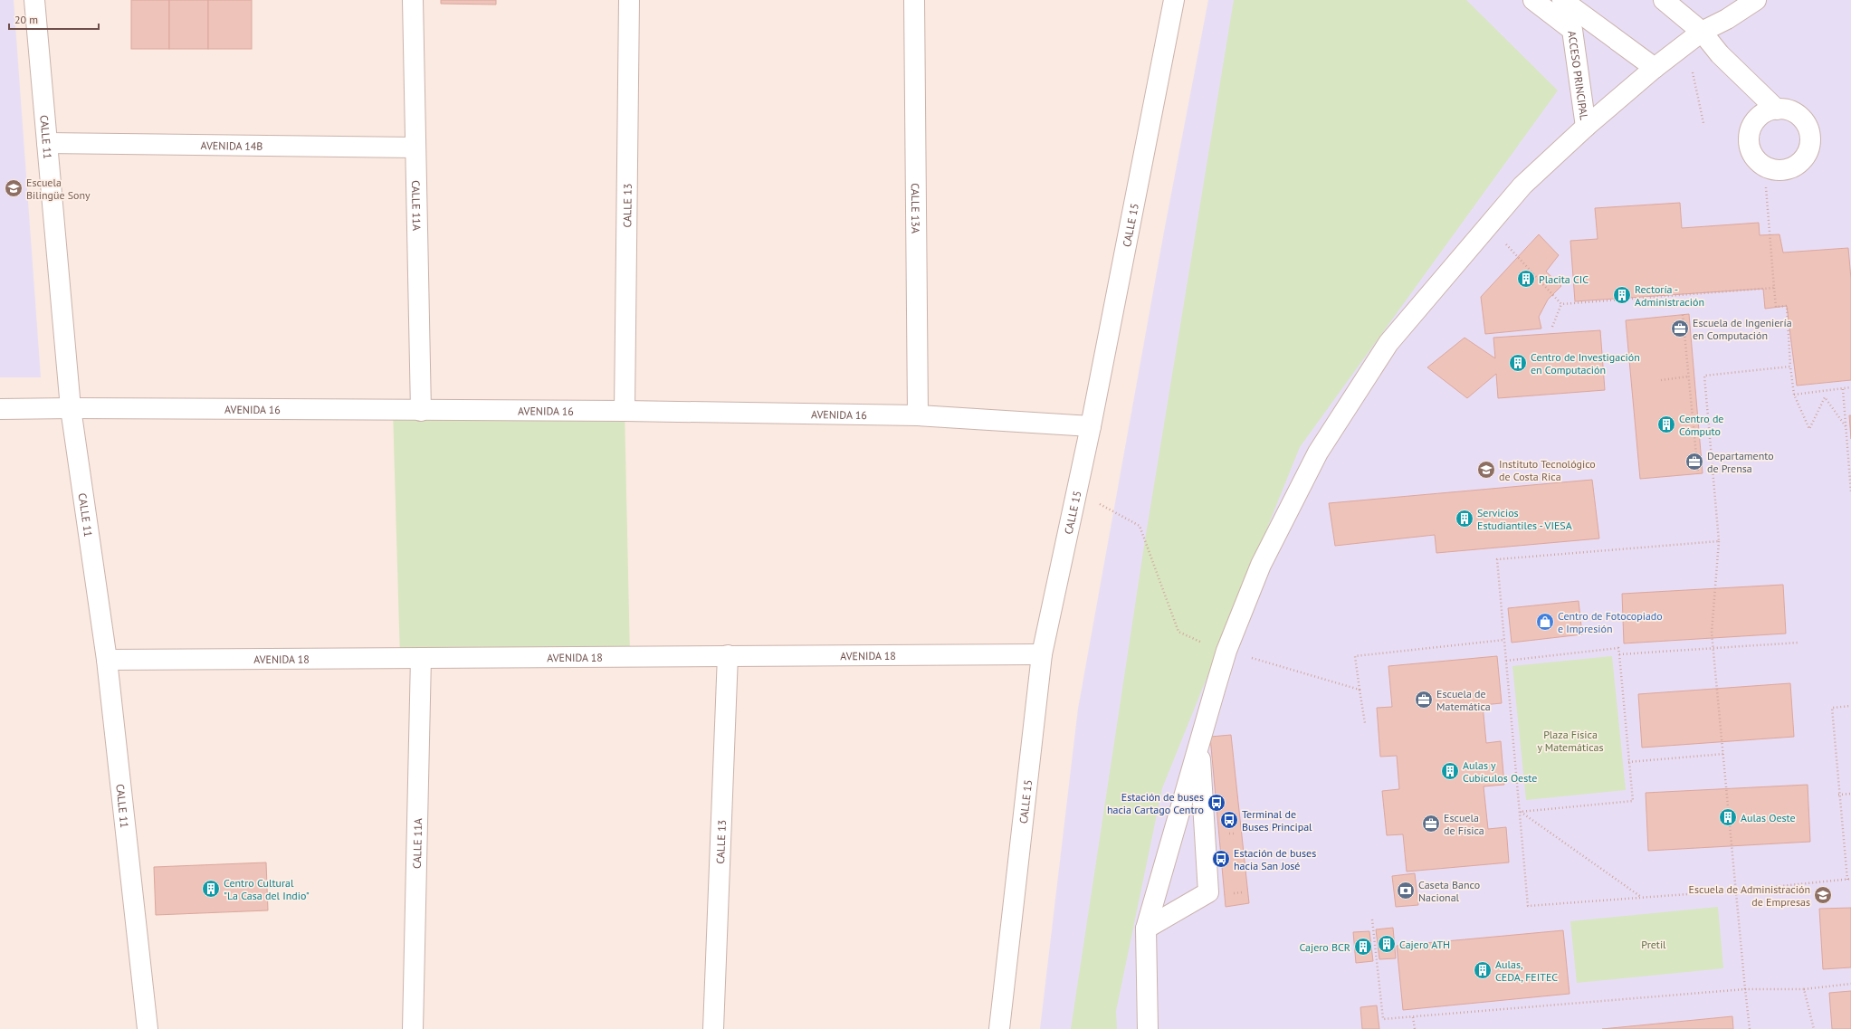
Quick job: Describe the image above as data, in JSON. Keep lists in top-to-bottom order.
{
  "streets": {
    "street": [
      "ACCESO PRINCIPAL",
      "CALLE 11",
      "AVENIDA 14B",
      "CALLE 11A",
      "CALLE 13",
      "CALLE 13A",
      "CALLE 15",
      "AVENIDA 16",
      "AVENIDA 18"
    ]
  },
  "crossings": [
    ["CALLE 11", "AVENIDA 14B"],
    ["CALLE 11", "AVENIDA 16"],
    ["CALLE 11", "AVENIDA 18"],
    ["AVENIDA 14B", "CALLE 11A"],
    ["CALLE 11A", "AVENIDA 16"],
    ["CALLE 11A", "AVENIDA 18"],
    ["CALLE 13", "AVENIDA 16"],
    ["CALLE 13", "AVENIDA 18"],
    ["CALLE 13A", "AVENIDA 16"],
    ["CALLE 15", "AVENIDA 16"],
    ["CALLE 15", "AVENIDA 18"]
  ],
  "parks": ["Plaza Física y Matemáticas", "Pretil"],
  "places": {
    "school or university": ["Escuela Bilingüe Sony", "Instituto Tecnológico de Costa Rica", "Escuela de Administración de Empresas"],
    "building": [
      "Placita CIC",
      "Rectoría - Administración",
      "Centro de Investigación en Computación",
      "Centro de Cómputo",
      "Servicios Estudiantiles - VIESA",
      "Aulas y Cubículos Oeste",
      "Aulas Oeste",
      "Centro Cultural \"La Casa del Indio\"",
      "Cajero ATH",
      "Cajero BCR",
      "Aulas, CEDA, FEITEC"
    ],
    "office": [
      "Escuela de Ingeniería en Computación",
      "Departamento de Prensa",
      "Escuela de Matemática",
      "Escuela de Física"
    ],
    "shop": ["Centro de Fotocopiado e Impresión"],
    "bus stop": ["Estación de buses hacia Cartago Centro", "Terminal de Buses Principal", "Estación de buses hacia San José"],
    "bank": ["Caseta Banco Nacional"]
  },
  "scale_bar": "20 m"
}
